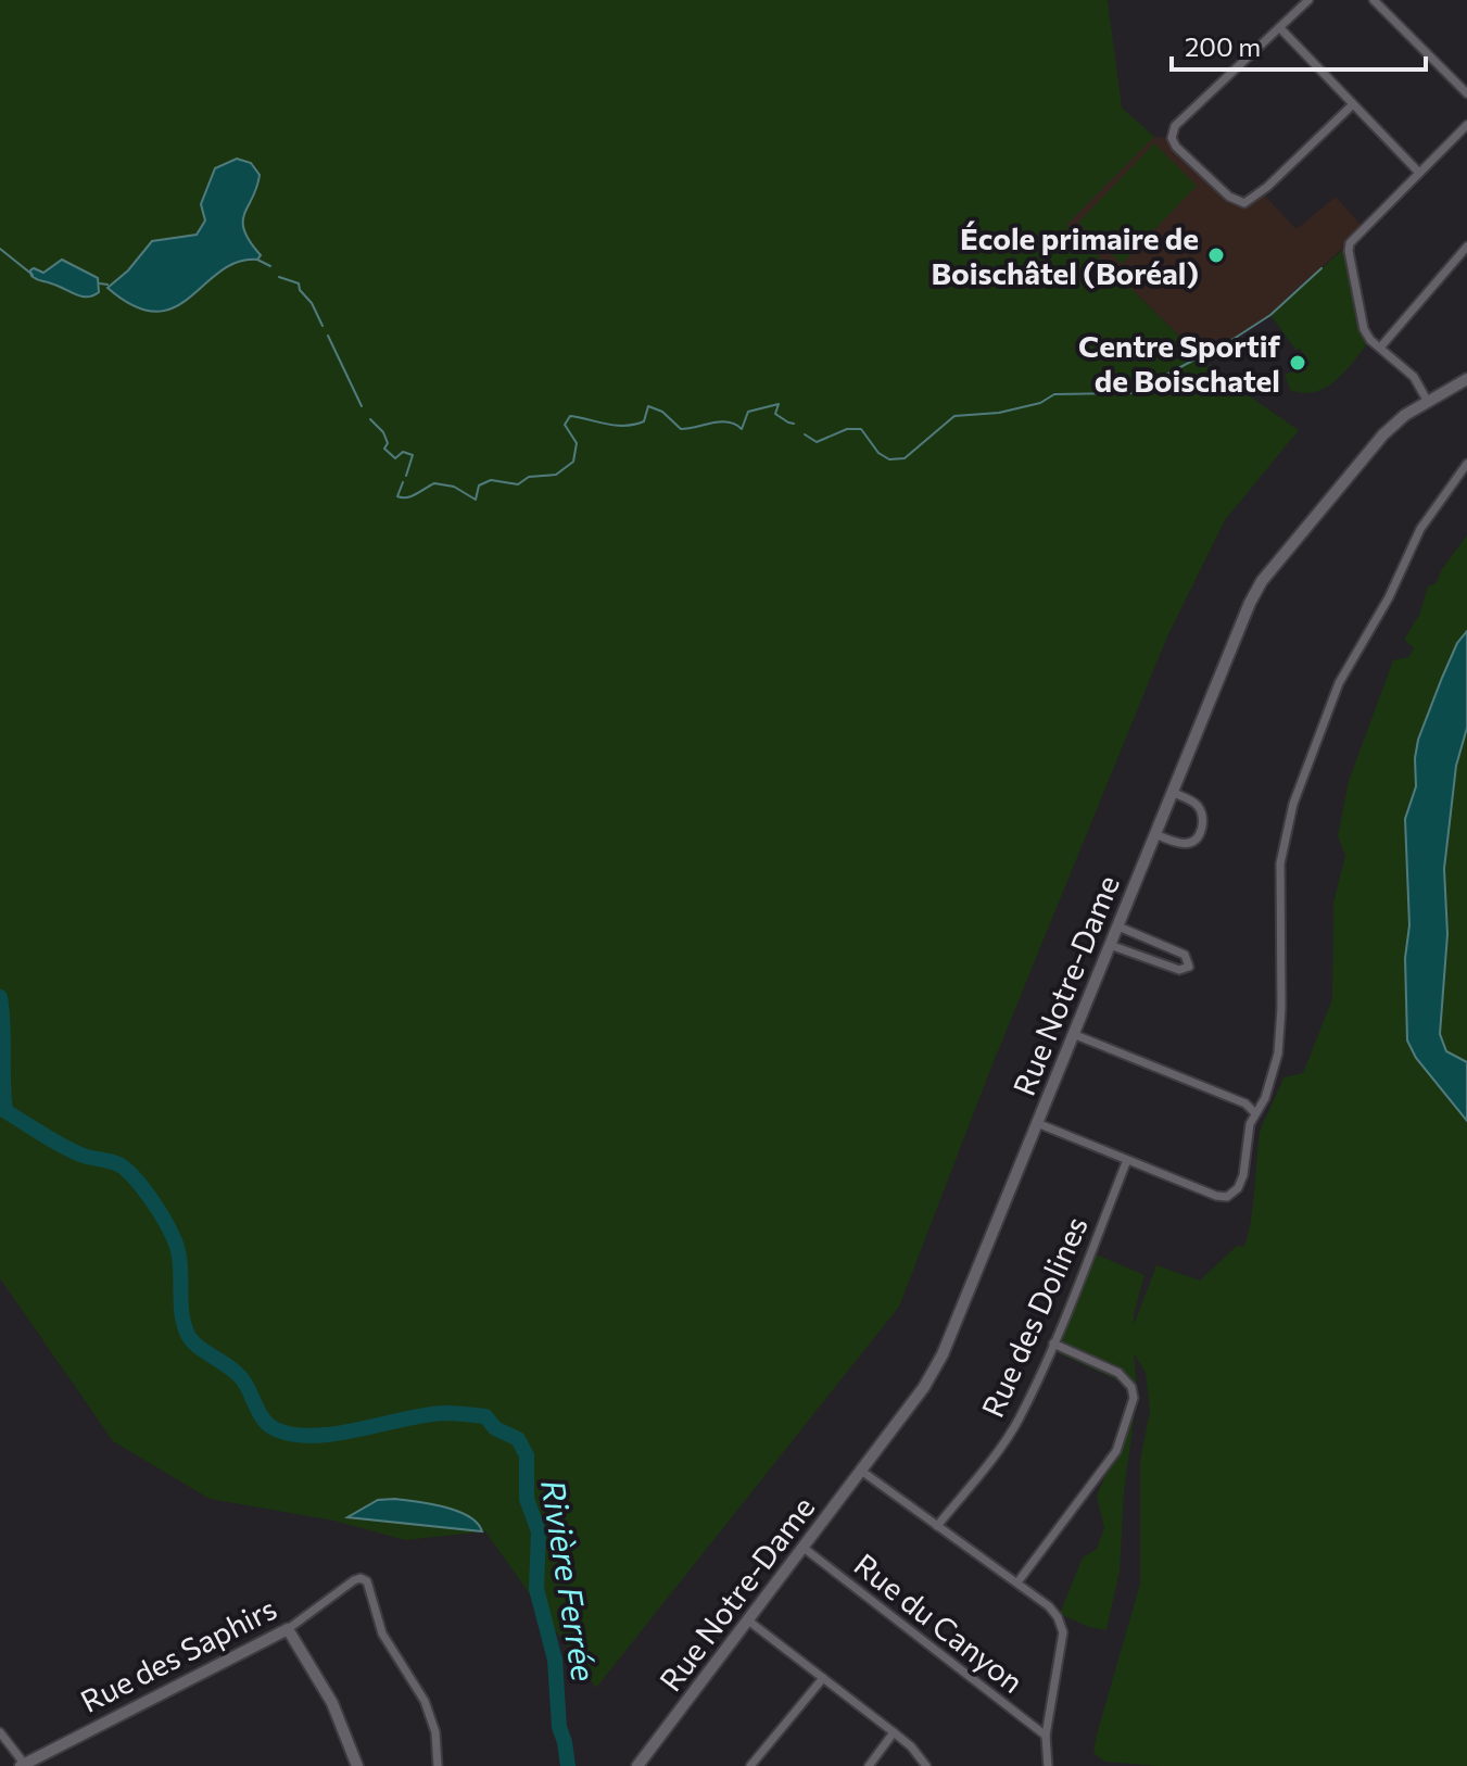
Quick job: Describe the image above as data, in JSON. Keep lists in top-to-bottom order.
{
  "streets": {
    "street": [
      "Rue Notre-Dame",
      "Rue des Dolines",
      "Rue du Canyon",
      "Rue des Saphirs"
    ]
  },
  "crossings": [
    ["Rue Notre-Dame", "Rue du Canyon"]
  ],
  "water": ["Rivière Ferrée"],
  "places": ["École primaire de Boischâtel (Boréal)", "Centre Sportif de Boischatel"],
  "scale_bar": "200 m"
}
